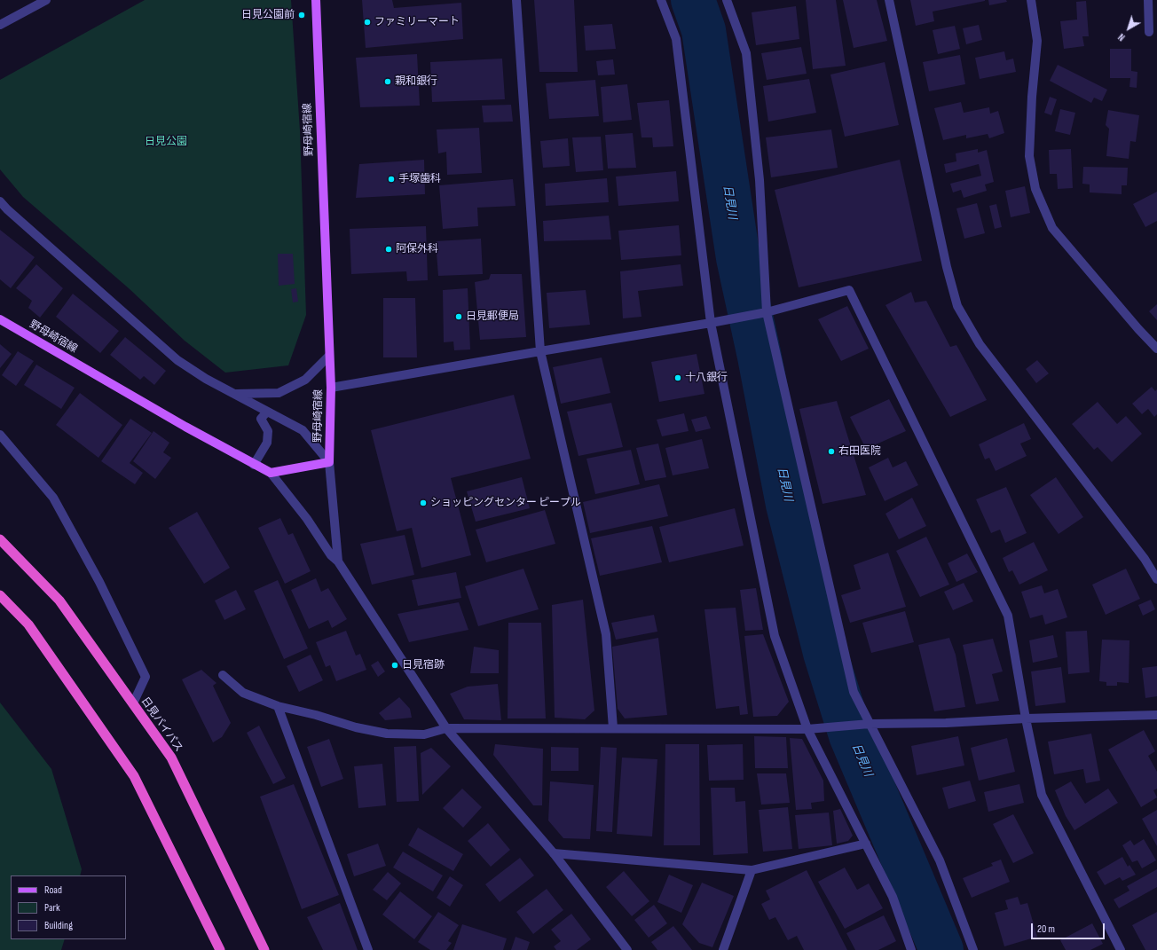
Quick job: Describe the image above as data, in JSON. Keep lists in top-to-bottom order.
{
  "streets": {
    "highway": ["日見バイパス"],
    "main road": ["野母崎宿線"]
  },
  "water": ["日見川"],
  "parks": ["日見公園"],
  "places": [
    "日見公園前",
    "ファミリーマート",
    "親和銀行",
    "手塚歯科",
    "阿保外科",
    "日見郵便局",
    "十八銀行",
    "右田医院",
    "ショッピングセンター ピープル",
    "日見宿跡"
  ],
  "legend": ["Road", "Park", "Building"],
  "scale_bar": "20 m",
  "north": "bottom left"
}
